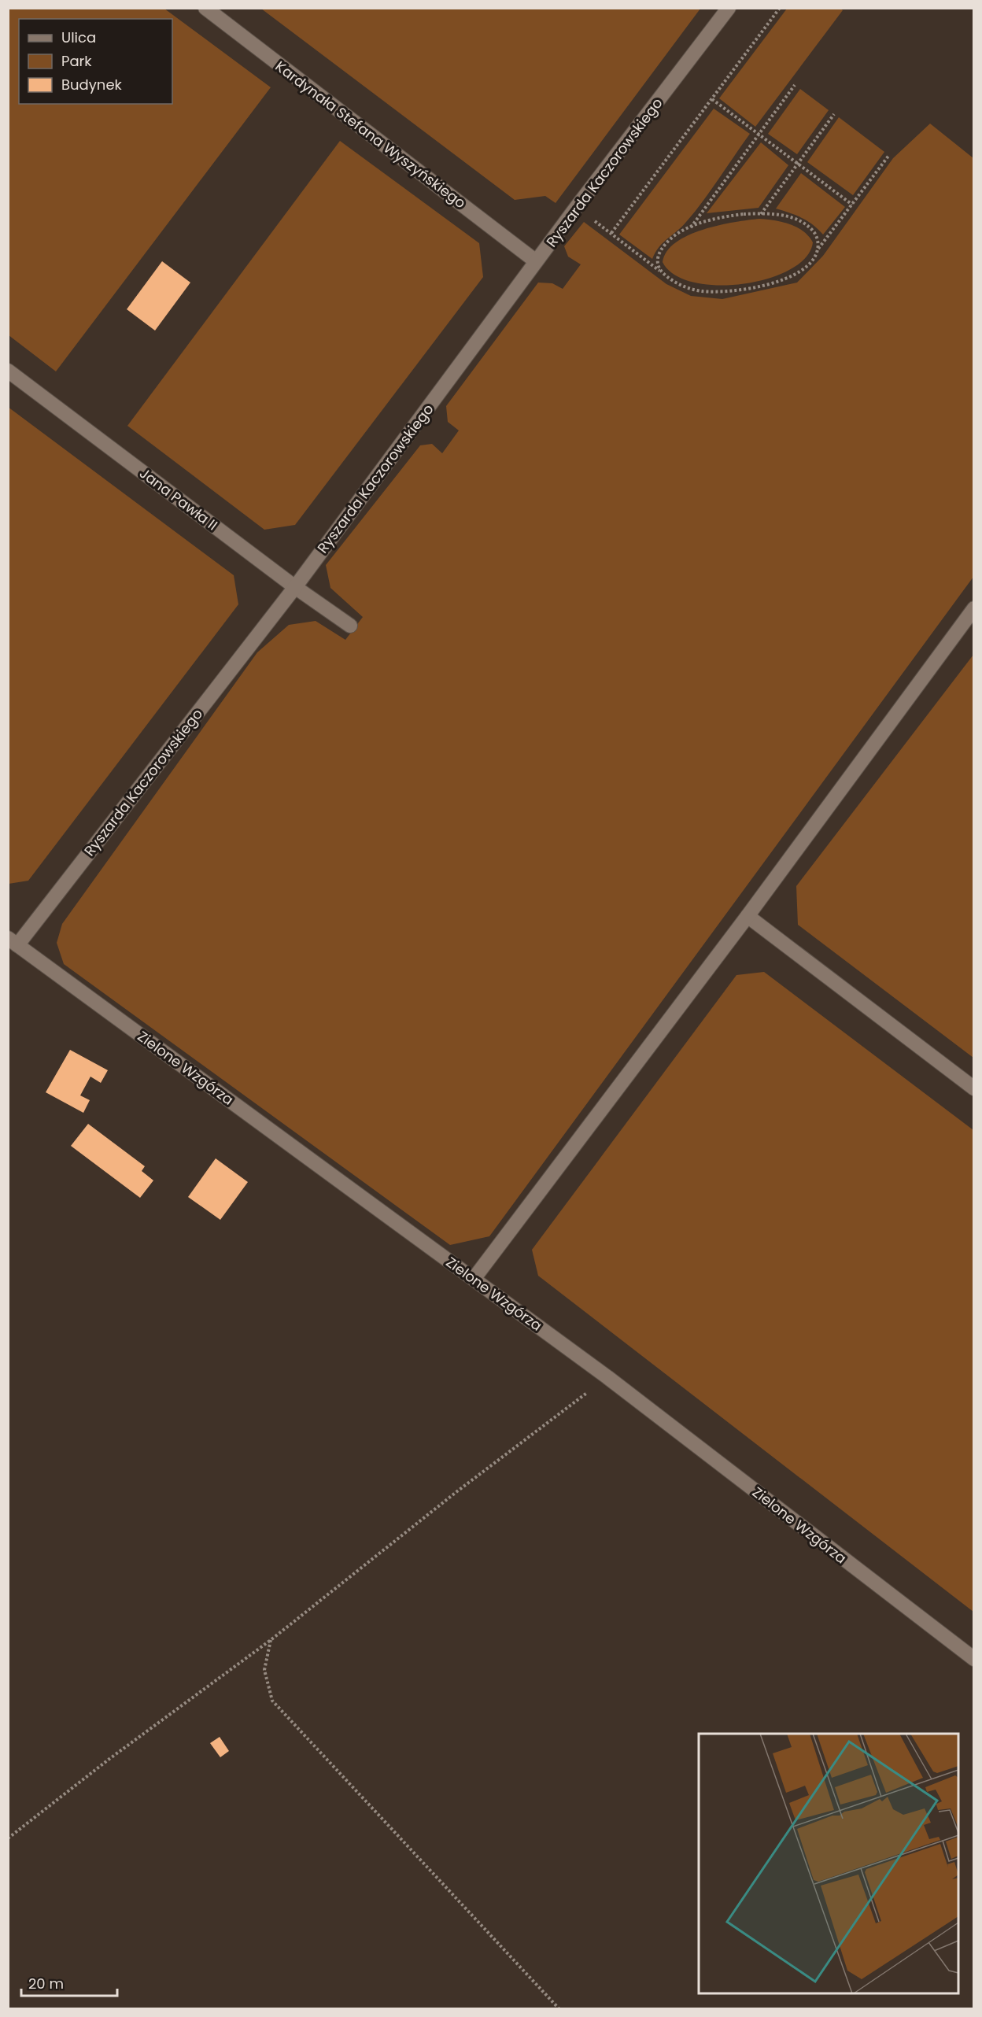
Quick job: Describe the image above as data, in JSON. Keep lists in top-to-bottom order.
{
  "streets": {
    "street": [
      "Kardynała Stefana Wyszyńskiego",
      "Ryszarda Kaczorowskiego",
      "Jana Pawła II",
      "Zielone Wzgórza"
    ]
  },
  "crossings": [
    ["Kardynała Stefana Wyszyńskiego", "Ryszarda Kaczorowskiego"],
    ["Ryszarda Kaczorowskiego", "Jana Pawła II"],
    ["Ryszarda Kaczorowskiego", "Zielone Wzgórza"]
  ],
  "legend": ["Ulica", "Park", "Budynek"],
  "scale_bar": "20 m"
}
